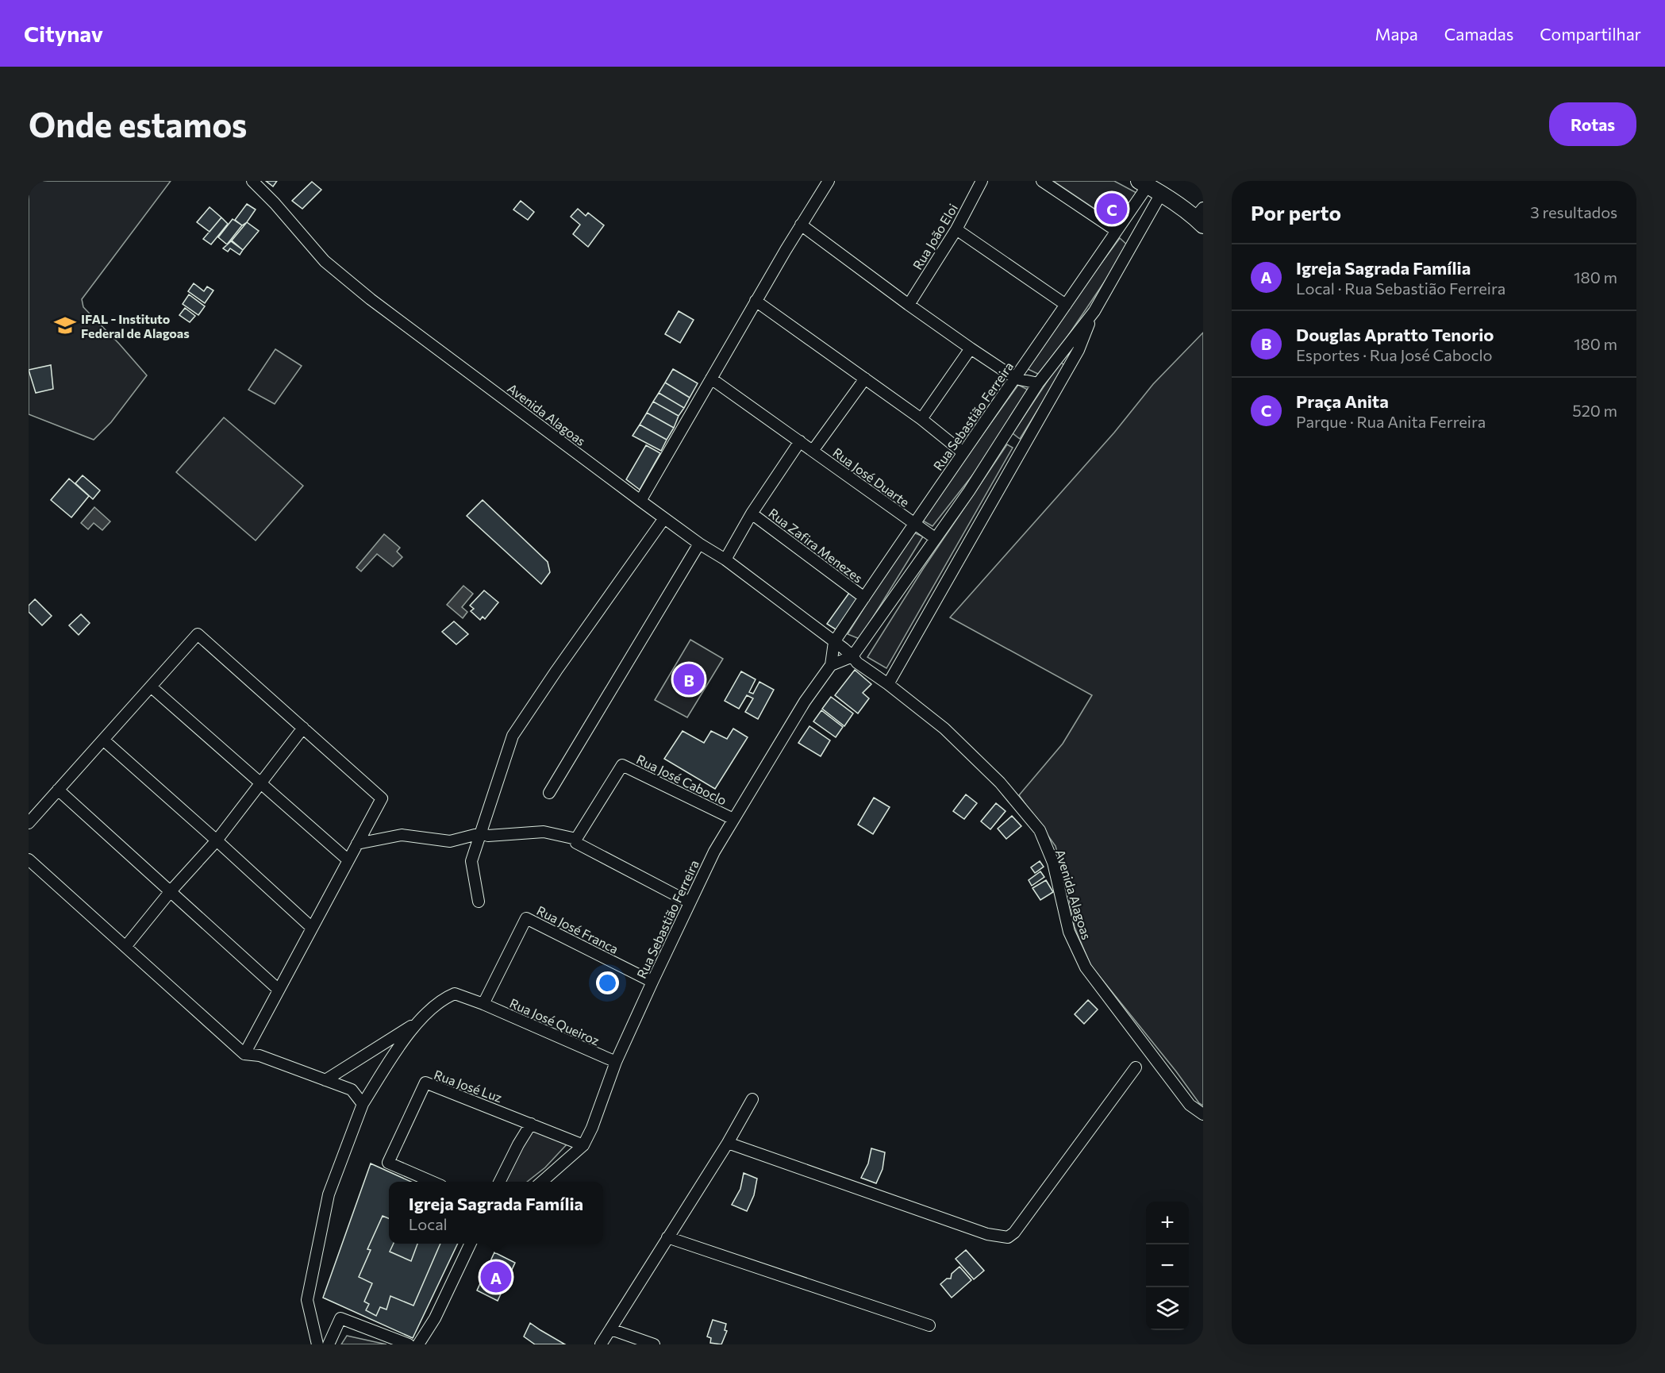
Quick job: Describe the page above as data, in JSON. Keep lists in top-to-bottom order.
{
  "streets": {
    "street": [
      "Rua João Eloi",
      "Avenida Alagoas",
      "Rua Sebastião Ferreira",
      "Rua José Duarte",
      "Rua Zafira Menezes",
      "Rua José Caboclo",
      "Rua José Franca",
      "Rua José Queiroz",
      "Rua José Luz"
    ]
  },
  "crossings": [
    ["Avenida Alagoas", "Rua Sebastião Ferreira"],
    ["Rua Sebastião Ferreira", "Rua José Duarte"],
    ["Rua Sebastião Ferreira", "Rua Zafira Menezes"],
    ["Rua Sebastião Ferreira", "Rua José Caboclo"],
    ["Rua Sebastião Ferreira", "Rua José Franca"],
    ["Rua Sebastião Ferreira", "Rua José Queiroz"],
    ["Rua Sebastião Ferreira", "Rua José Luz"],
    ["Rua José Franca", "Rua José Queiroz"]
  ],
  "places": {
    "school or university": ["IFAL - Instituto Federal de Alagoas"]
  },
  "page": {
    "header": "Citynav",
    "nav": ["Mapa", "Camadas", "Compartilhar"],
    "buttons": "Rotas",
    "title": "Onde estamos",
    "heading": ["Por perto", "3 resultados"],
    "pins": ["C", "B", "A"],
    "list": [
      {
        "mark": "A",
        "name": "Igreja Sagrada Família",
        "note": "Local · Rua Sebastião Ferreira",
        "value": "180 m"
      },
      {
        "mark": "B",
        "name": "Douglas Apratto Tenorio",
        "note": "Esportes · Rua José Caboclo",
        "value": "180 m"
      },
      {
        "mark": "C",
        "name": "Praça Anita",
        "note": "Parque · Rua Anita Ferreira",
        "value": "520 m"
      }
    ],
    "popup": ["Igreja Sagrada Família", "Local"],
    "map_buttons": ["+", "−"]
  }
}
